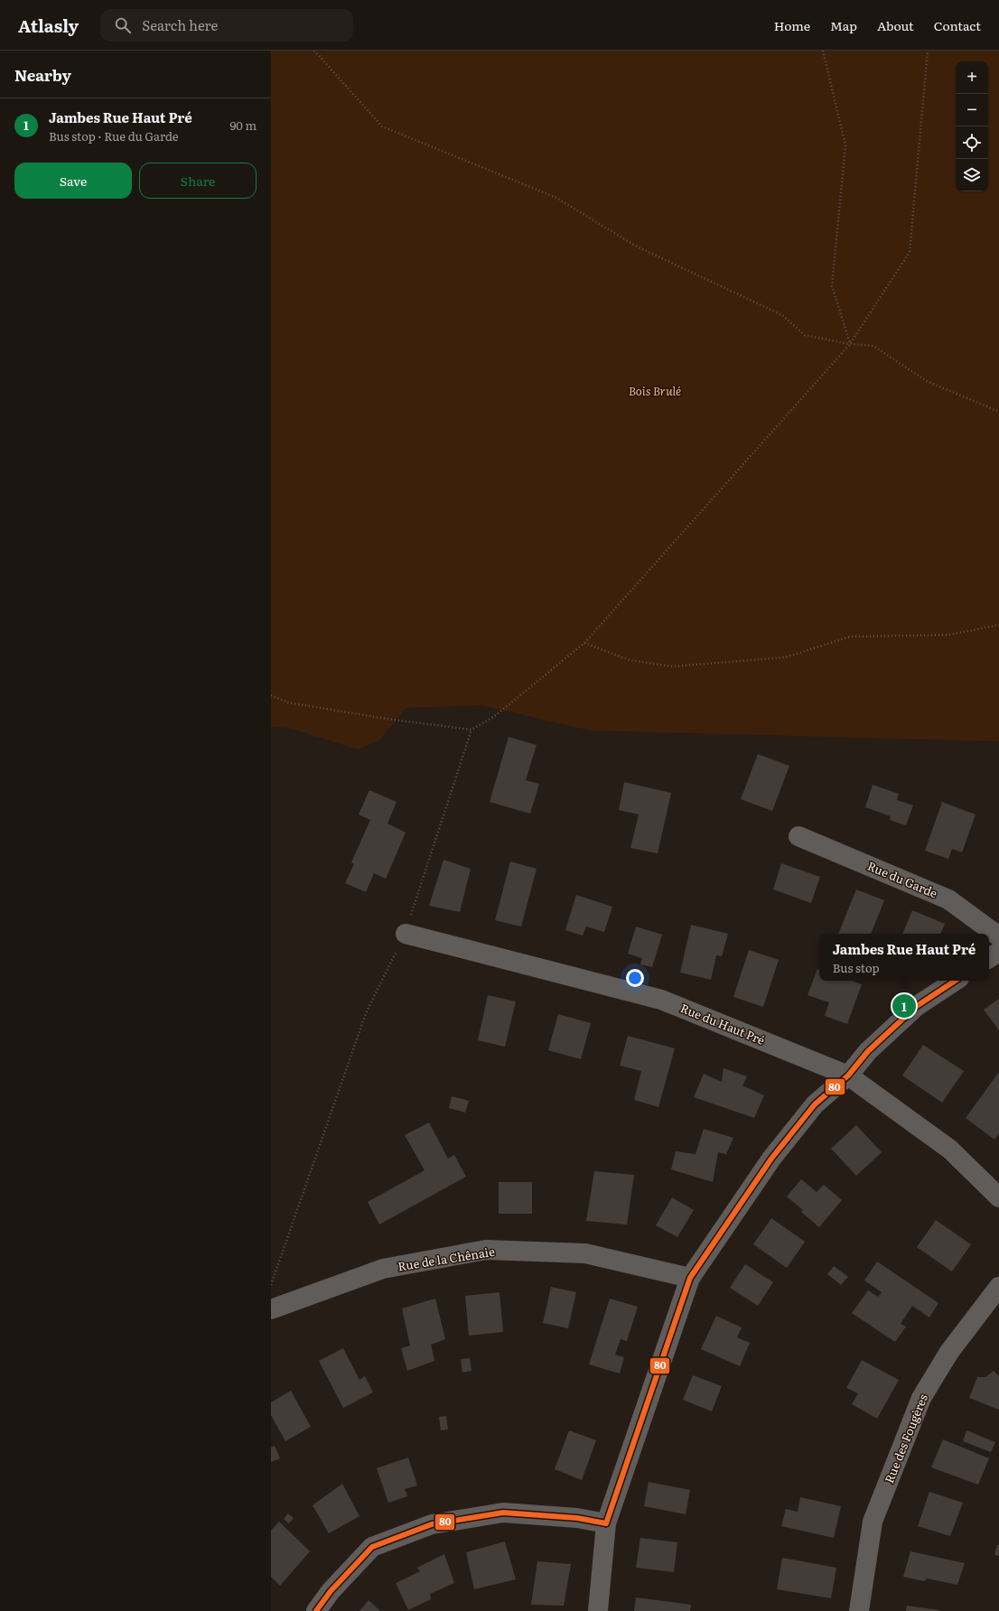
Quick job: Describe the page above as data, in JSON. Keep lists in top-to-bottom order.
{
  "streets": {
    "street": [
      "Rue du Garde",
      "Rue du Haut Pré",
      "Rue de la Chênaie",
      "Rue des Fougères"
    ]
  },
  "parks": ["Bois Brulé"],
  "lines": ["transit line 80"],
  "page": {
    "header": "Atlasly",
    "search": "Search here",
    "nav": [
      "Home",
      "Map",
      "About",
      "Contact"
    ],
    "heading": "Nearby",
    "map_buttons": ["+", "−"],
    "list": [
      {
        "mark": "1",
        "name": "Jambes Rue Haut Pré",
        "note": "Bus stop · Rue du Garde",
        "value": "90 m"
      }
    ],
    "buttons": ["Save", "Share"],
    "popup": ["Jambes Rue Haut Pré", "Bus stop"],
    "pins": "1"
  }
}
